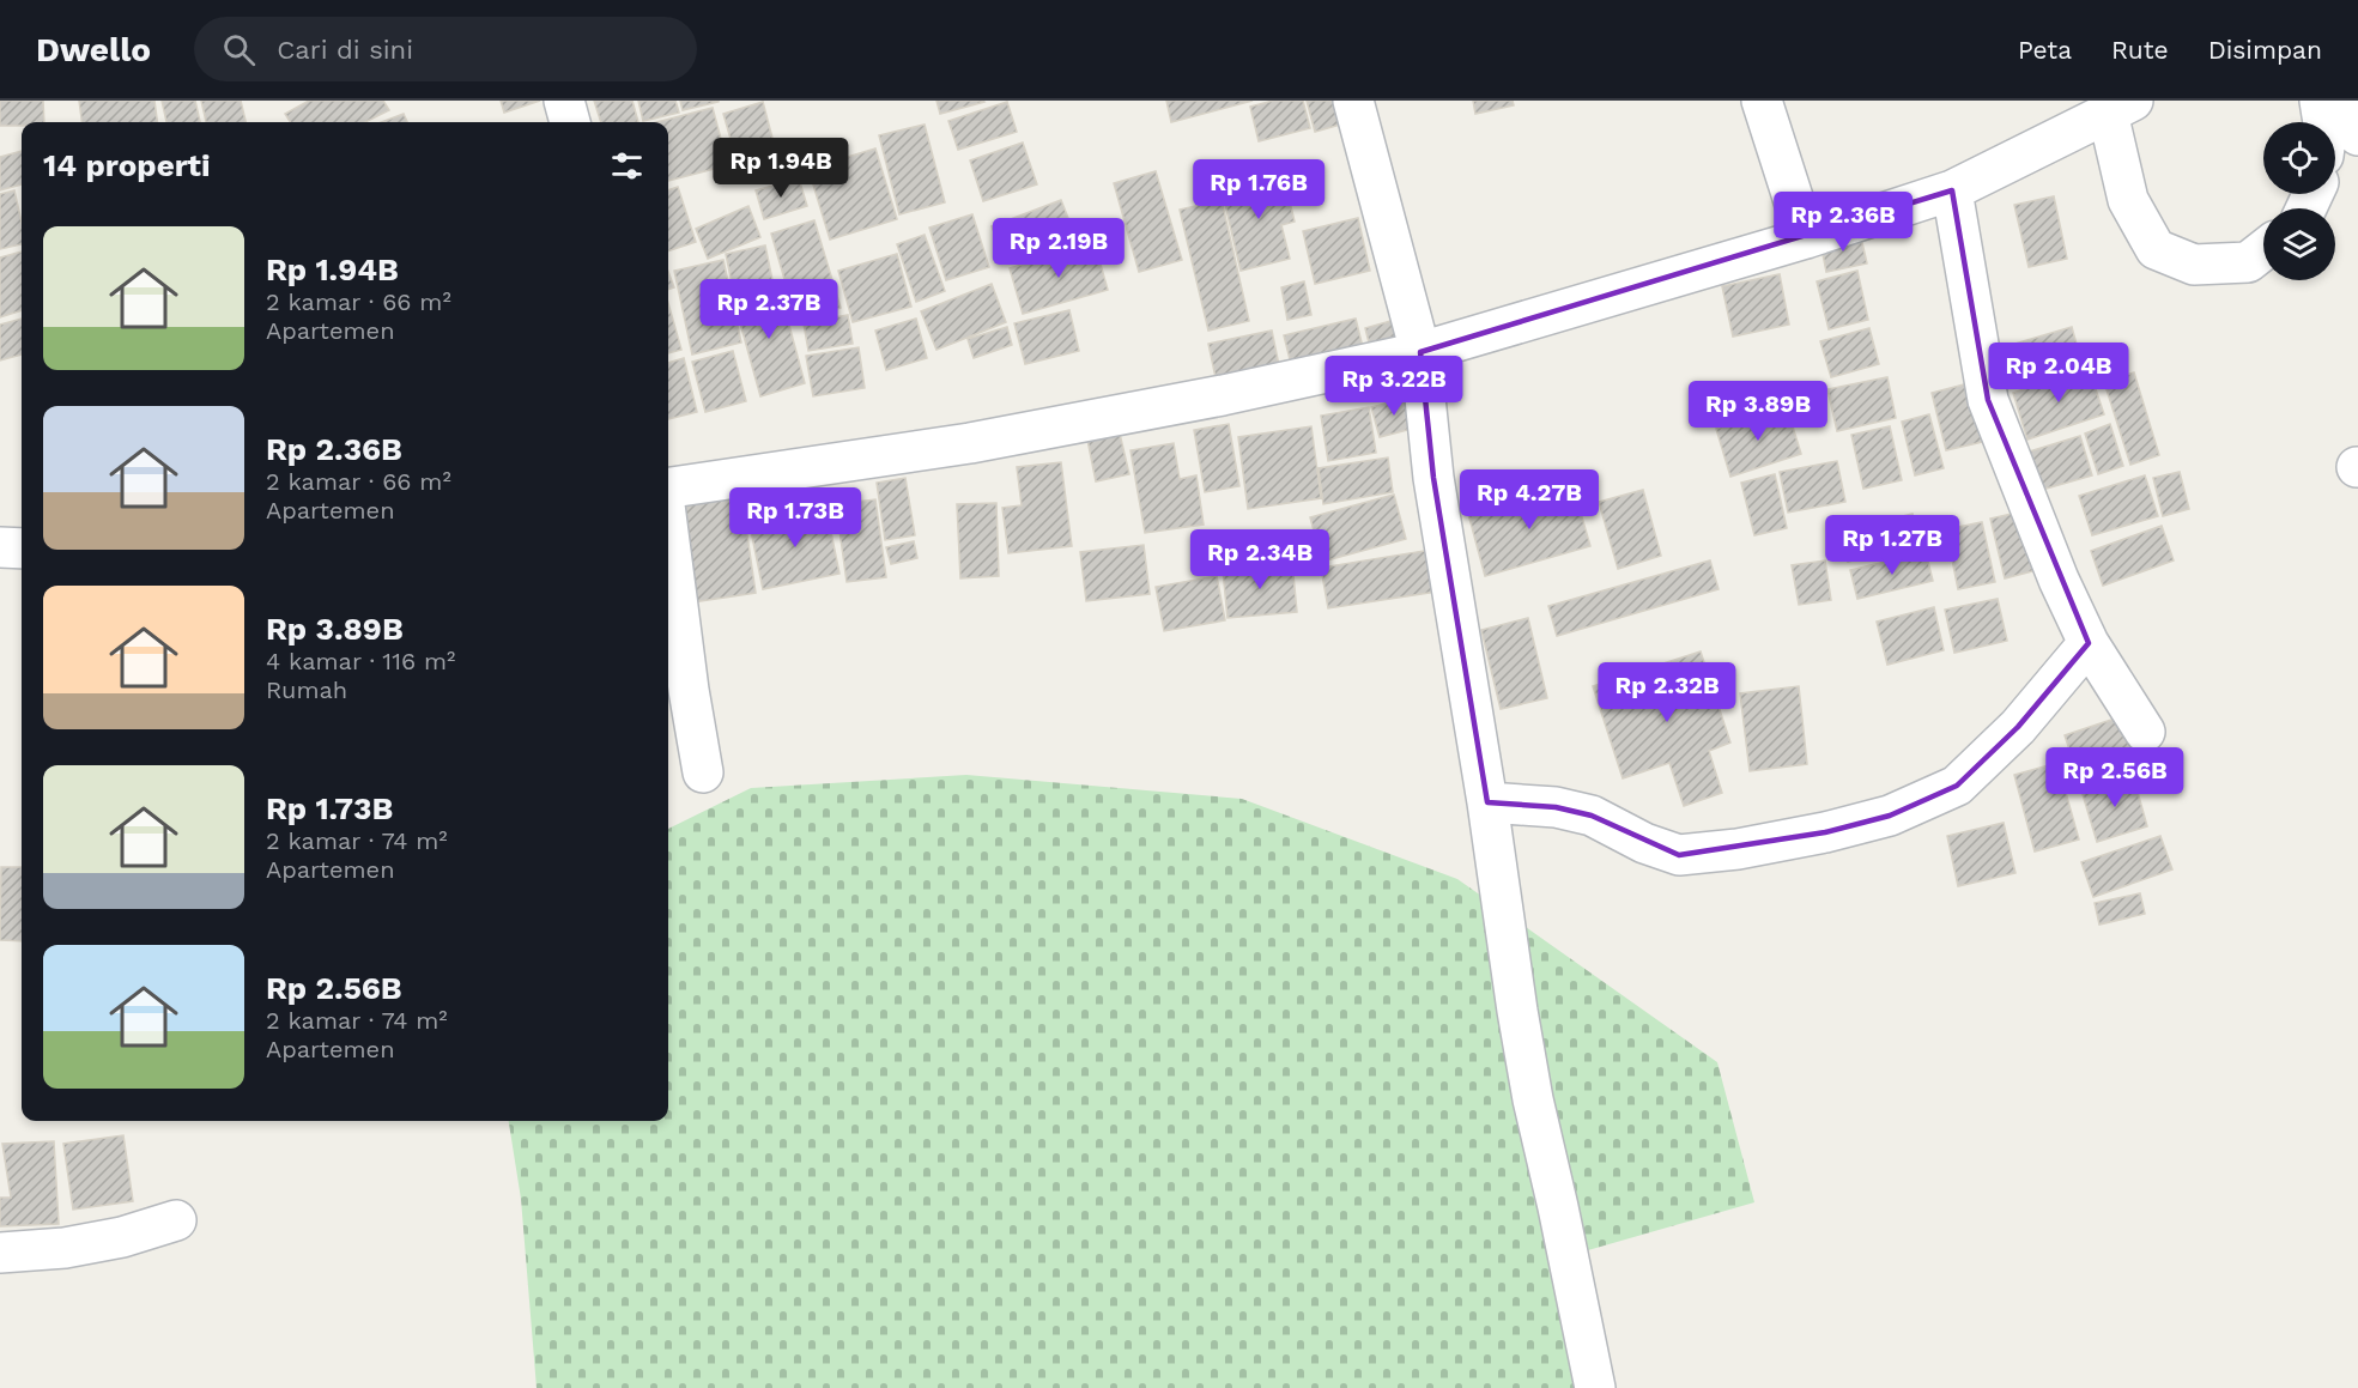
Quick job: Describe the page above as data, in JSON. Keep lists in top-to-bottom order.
{
  "page": {
    "header": "Dwello",
    "search": "Cari di sini",
    "nav": ["Peta", "Rute", "Disimpan"],
    "heading": "14 properti",
    "price": [
      "Rp 1.94B",
      "Rp 1.76B",
      "Rp 2.36B",
      "Rp 2.19B",
      "Rp 2.37B",
      "Rp 2.04B",
      "Rp 3.22B",
      "Rp 3.89B",
      "Rp 4.27B",
      "Rp 1.73B",
      "Rp 1.27B",
      "Rp 2.34B",
      "Rp 2.32B",
      "Rp 2.56B"
    ],
    "list": [
      {
        "name": "Rp 1.94B",
        "note": "2 kamar · 66 m² · Apartemen"
      },
      {
        "name": "Rp 2.36B",
        "note": "2 kamar · 66 m² · Apartemen"
      },
      {
        "name": "Rp 3.89B",
        "note": "4 kamar · 116 m² · Rumah"
      },
      {
        "name": "Rp 1.73B",
        "note": "2 kamar · 74 m² · Apartemen"
      },
      {
        "name": "Rp 2.56B",
        "note": "2 kamar · 74 m² · Apartemen"
      }
    ]
  }
}
